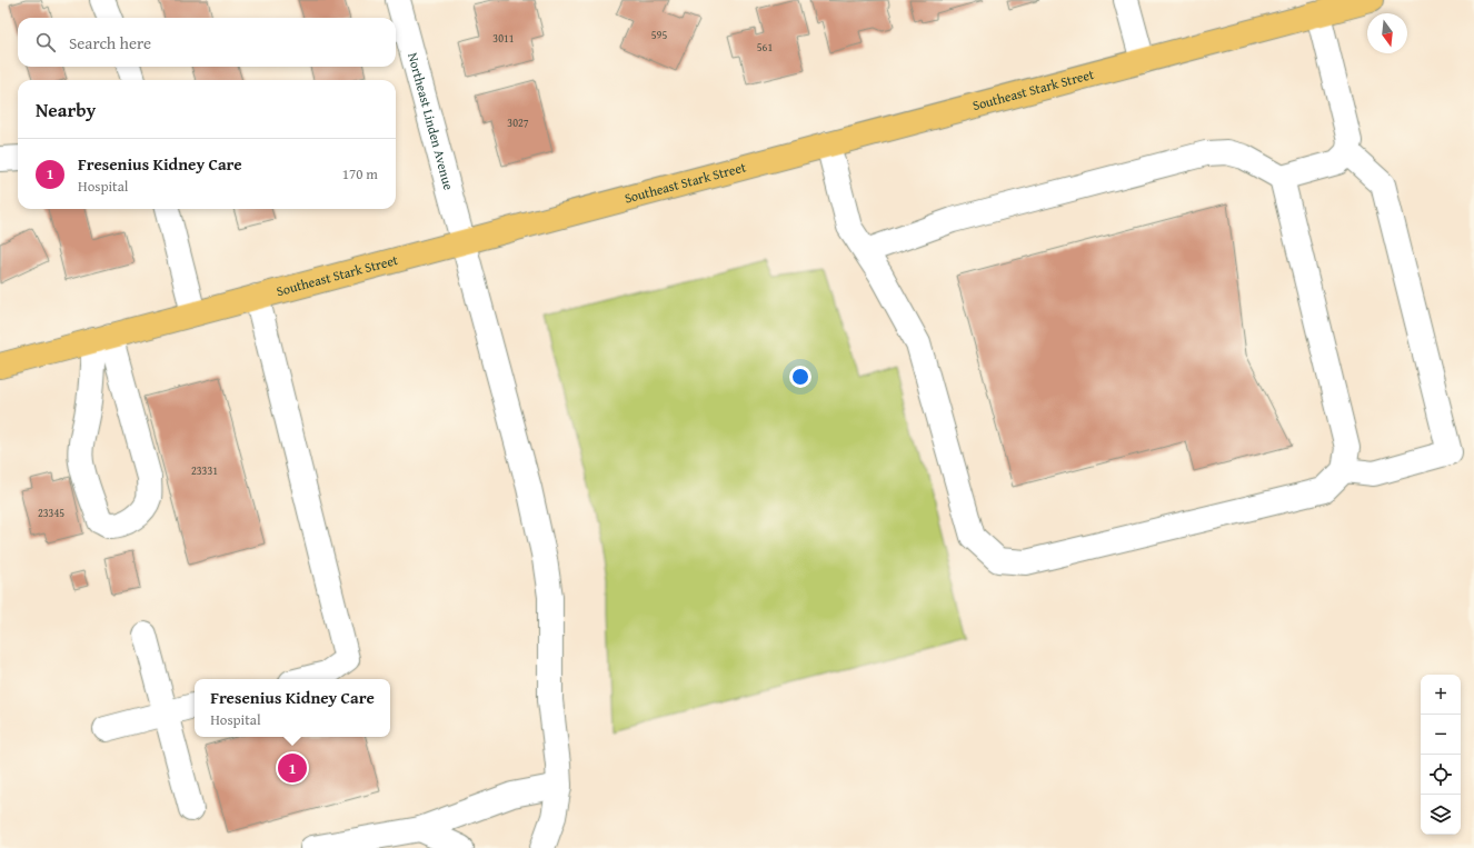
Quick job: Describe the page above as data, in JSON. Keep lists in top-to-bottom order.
{
  "streets": {
    "main road": ["Southeast Stark Street"],
    "street": ["Northeast Linden Avenue"]
  },
  "crossings": [
    ["Southeast Stark Street", "Northeast Linden Avenue"]
  ],
  "house_numbers": [
    "595",
    "3011",
    "561",
    "3027",
    "23331",
    "23345"
  ],
  "north": "bottom",
  "page": {
    "search": "Search here",
    "heading": "Nearby",
    "list": [
      {
        "mark": "1",
        "name": "Fresenius Kidney Care",
        "note": "Hospital",
        "value": "170 m"
      }
    ],
    "map_buttons": ["+", "−"],
    "popup": ["Fresenius Kidney Care", "Hospital"],
    "pins": "1"
  }
}
